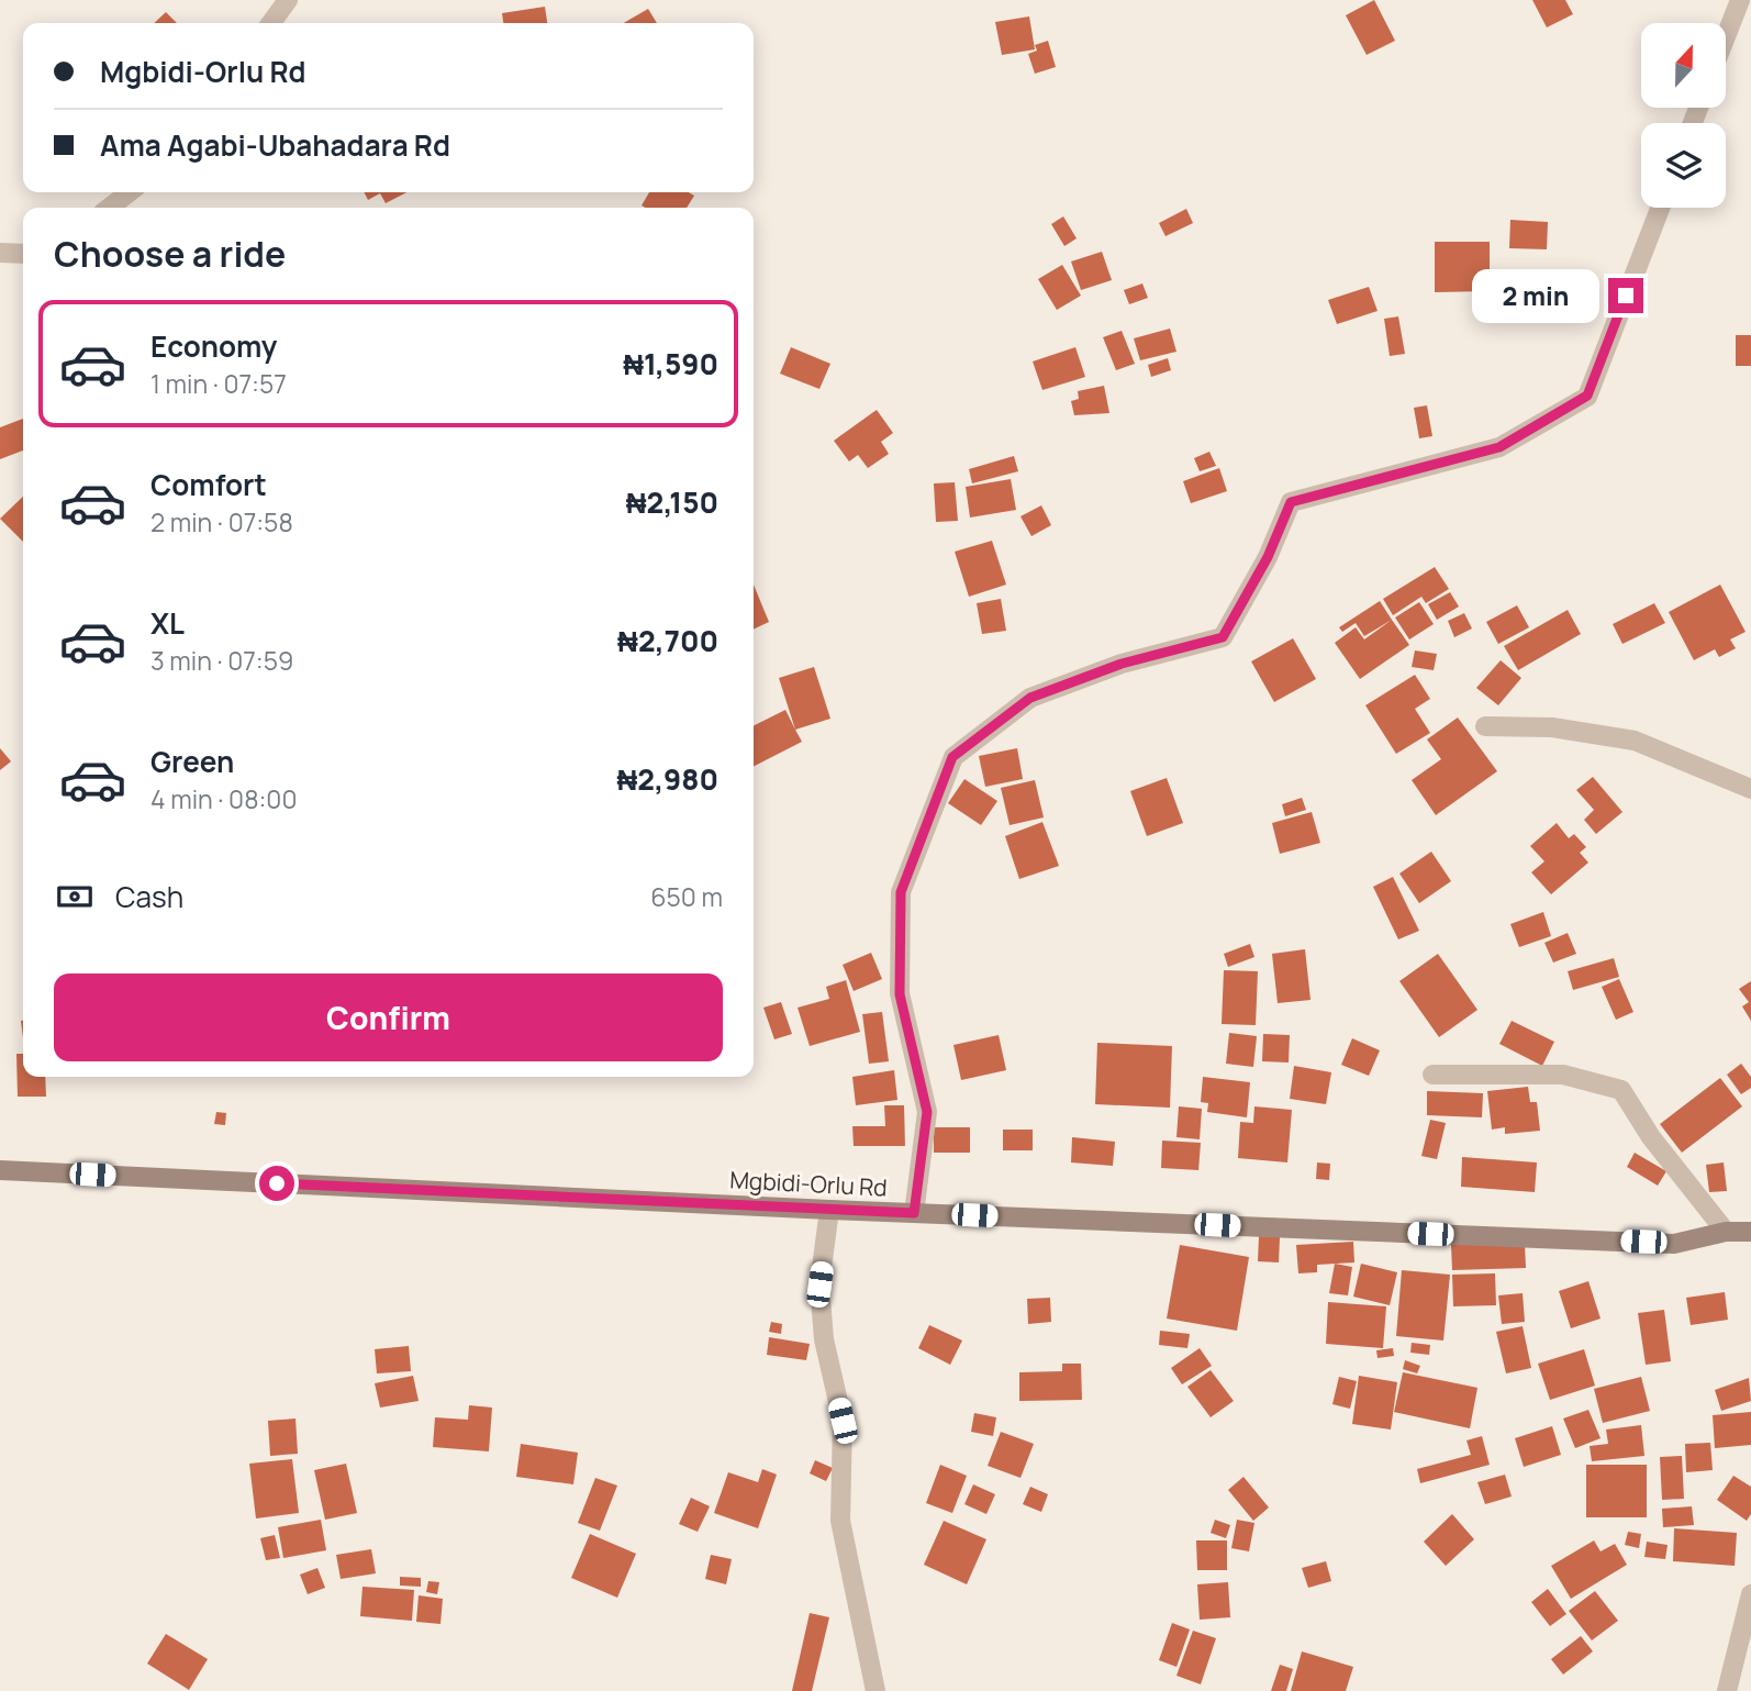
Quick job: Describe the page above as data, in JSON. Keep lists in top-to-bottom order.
{
  "streets": {
    "main road": ["Mgbidi-Orlu Rd"]
  },
  "north": "top",
  "page": {
    "banner": ["Mgbidi-Orlu Rd", "Ama Agabi-Ubahadara Rd"],
    "heading": "Choose a ride",
    "bubble": "2 min",
    "list": [
      {
        "name": "Economy",
        "note": "1 min · 07:57",
        "value": "₦1,590"
      },
      {
        "name": "Comfort",
        "note": "2 min · 07:58",
        "value": "₦2,150"
      },
      {
        "name": "XL",
        "note": "3 min · 07:59",
        "value": "₦2,700"
      },
      {
        "name": "Green",
        "note": "4 min · 08:00",
        "value": "₦2,980"
      }
    ],
    "pay": ["Cash", "650 m"],
    "buttons": "Confirm"
  }
}
